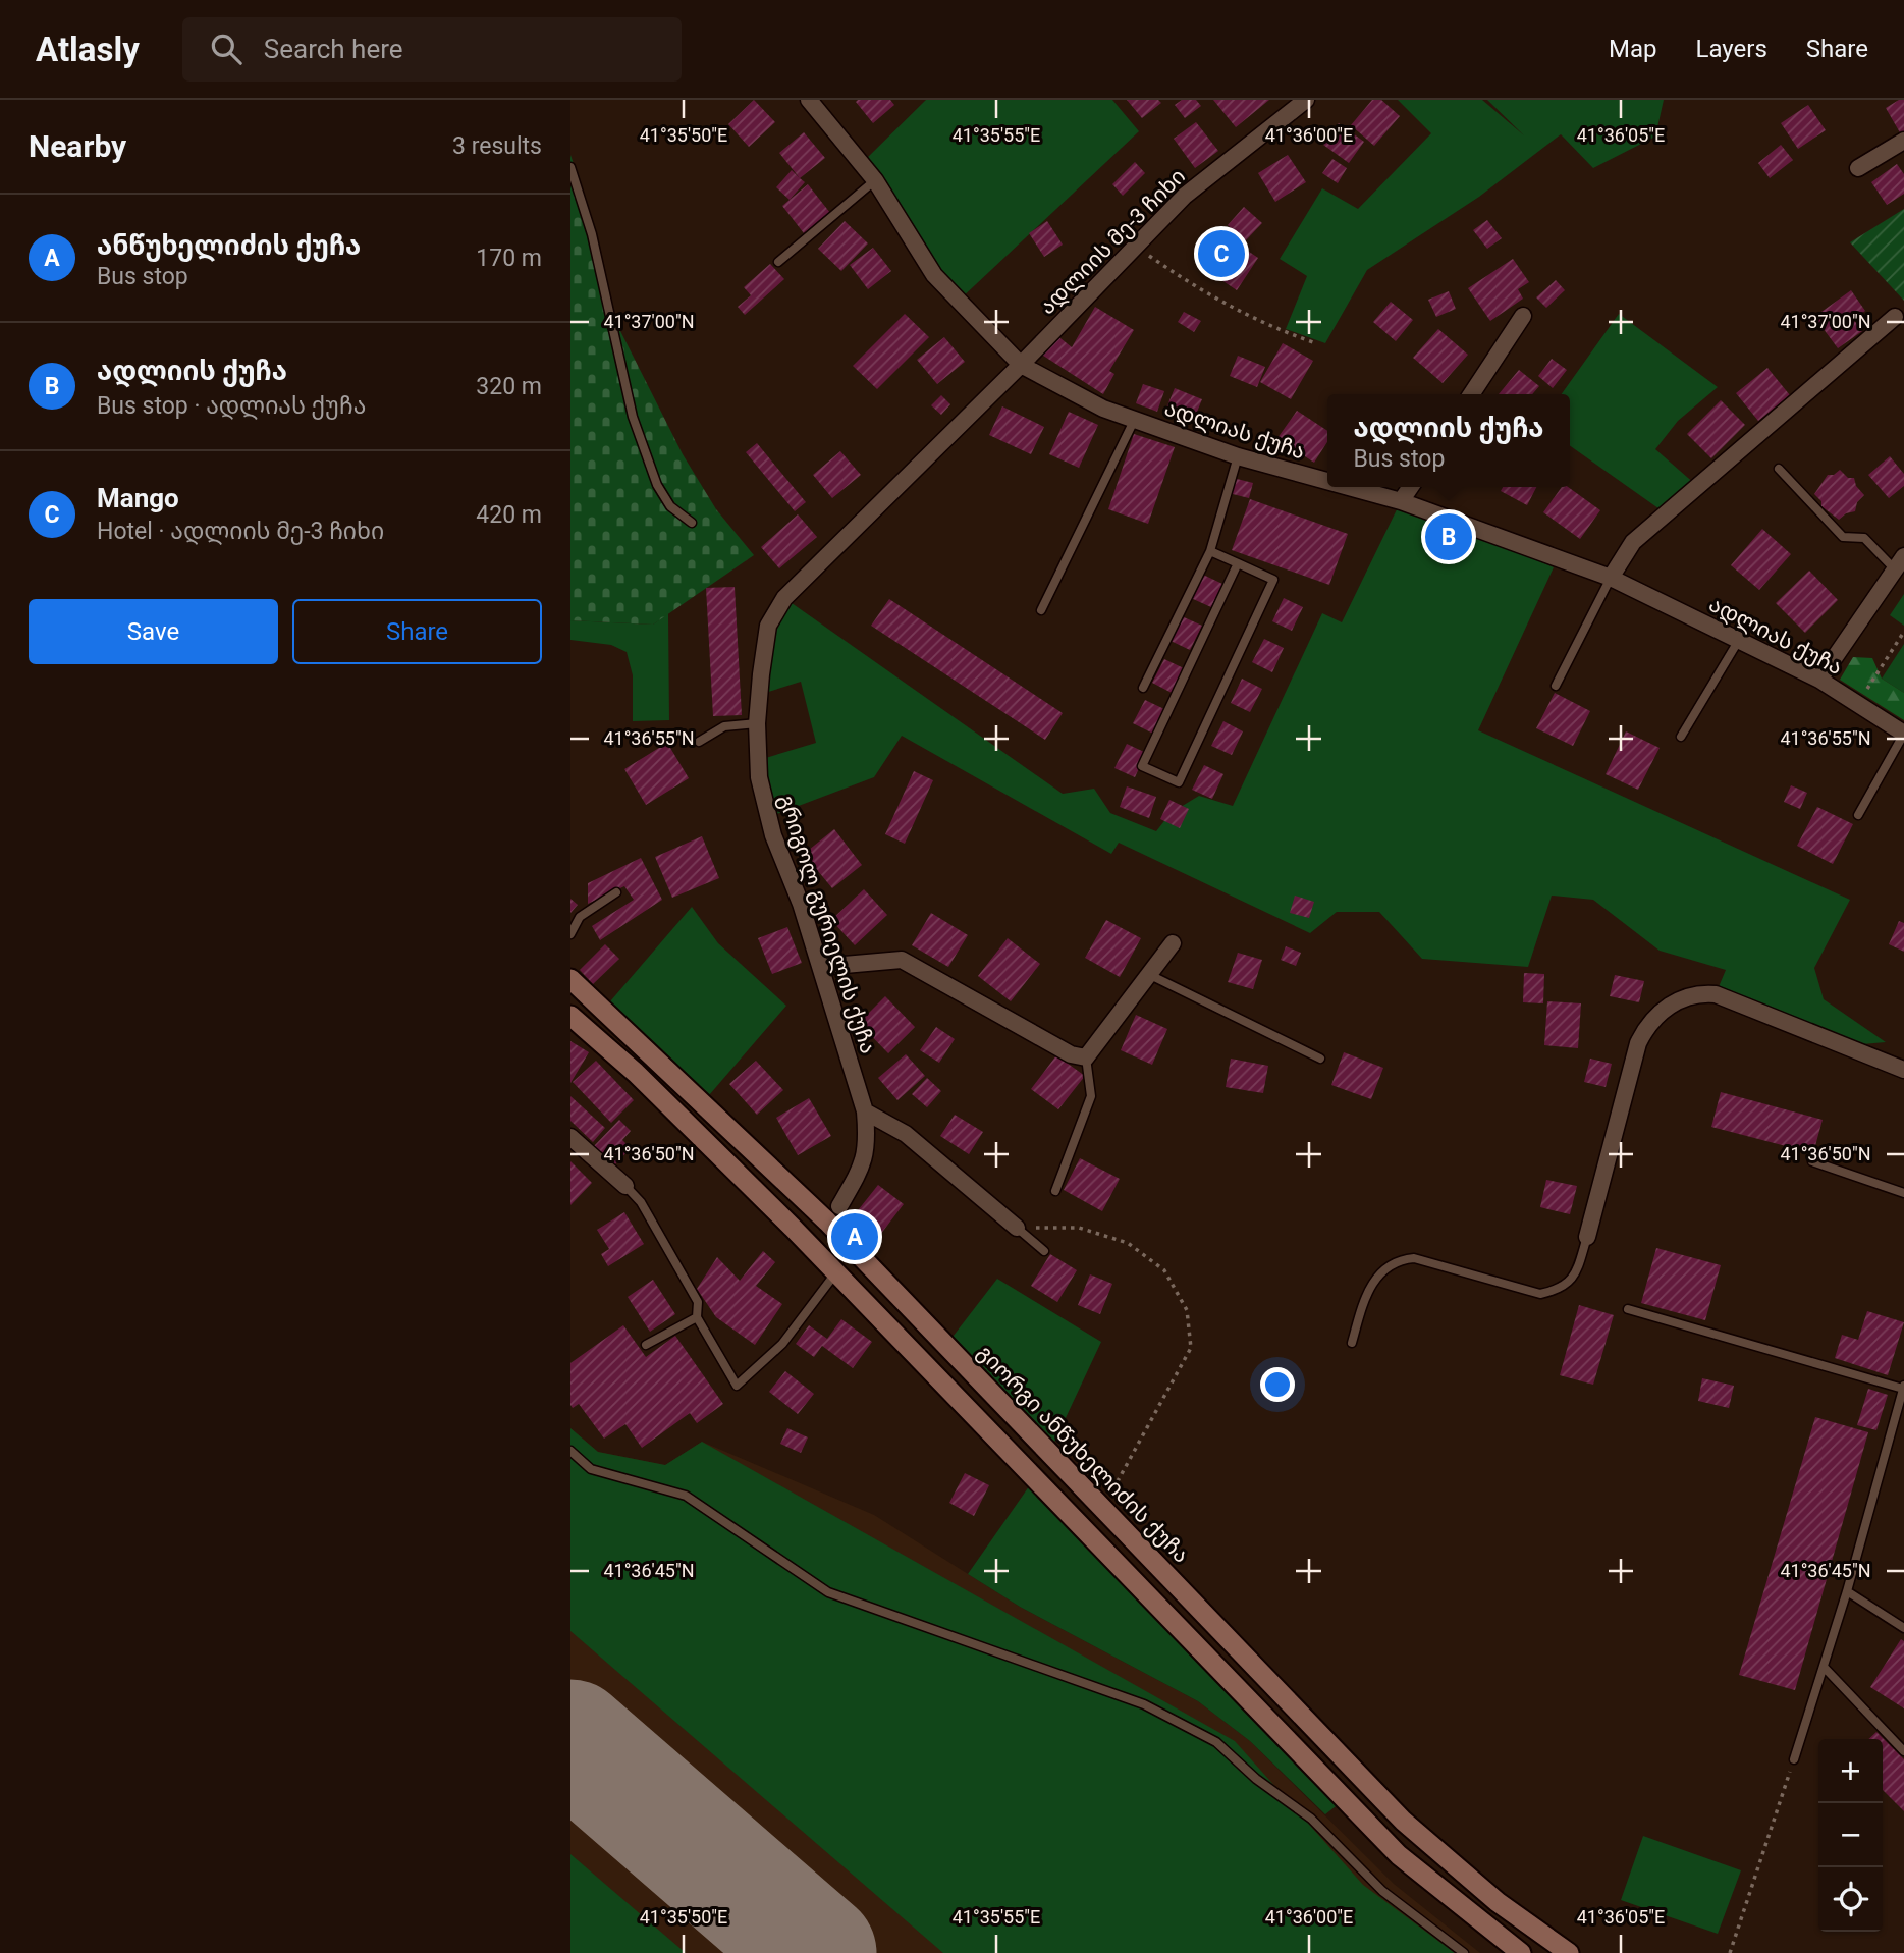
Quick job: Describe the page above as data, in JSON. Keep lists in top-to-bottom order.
{
  "streets": {
    "main road": ["გიორგი ანწუხელიძის ქუჩა"],
    "street": ["ადლიის მე-3 ჩიხი", "ადლიას ქუჩა", "გრიგოლ გურიელის ქუჩა"]
  },
  "crossings": [
    ["ადლიის მე-3 ჩიხი", "ადლიას ქუჩა"],
    ["ადლიის მე-3 ჩიხი", "გრიგოლ გურიელის ქუჩა"],
    ["ადლიას ქუჩა", "გრიგოლ გურიელის ქუჩა"]
  ],
  "page": {
    "header": "Atlasly",
    "search": "Search here",
    "nav": ["Map", "Layers", "Share"],
    "heading": ["Nearby", "3 results"],
    "list": [
      {
        "mark": "A",
        "name": "ანწუხელიძის ქუჩა",
        "note": "Bus stop",
        "value": "170 m"
      },
      {
        "mark": "B",
        "name": "ადლიის ქუჩა",
        "note": "Bus stop · ადლიას ქუჩა",
        "value": "320 m"
      },
      {
        "mark": "C",
        "name": "Mango",
        "note": "Hotel · ადლიის მე-3 ჩიხი",
        "value": "420 m"
      }
    ],
    "pins": ["C", "B", "A"],
    "popup": ["ადლიის ქუჩა", "Bus stop"],
    "buttons": ["Save", "Share"],
    "map_buttons": ["+", "−"]
  },
  "coordinates": [
    "41°35'50\"E",
    "41°35'55\"E",
    "41°36'00\"E",
    "41°36'05\"E",
    "41°37'00\"N",
    "41°36'55\"N",
    "41°36'50\"N",
    "41°36'45\"N"
  ]
}
